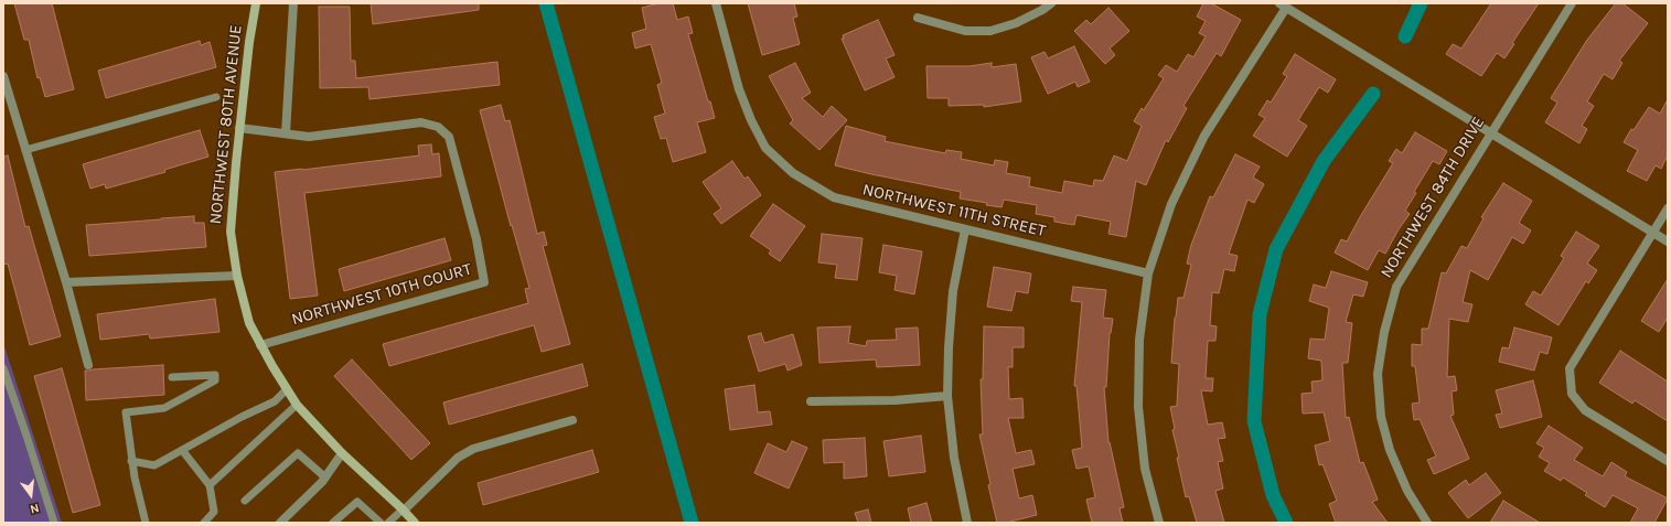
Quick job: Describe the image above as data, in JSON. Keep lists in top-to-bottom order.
{
  "streets": {
    "street": [
      "NORTHWEST 80TH AVENUE",
      "NORTHWEST 84TH DRIVE",
      "NORTHWEST 11TH STREET",
      "NORTHWEST 10TH COURT"
    ]
  },
  "crossings": [
    ["NORTHWEST 80TH AVENUE", "NORTHWEST 10TH COURT"]
  ],
  "north": "bottom"
}
